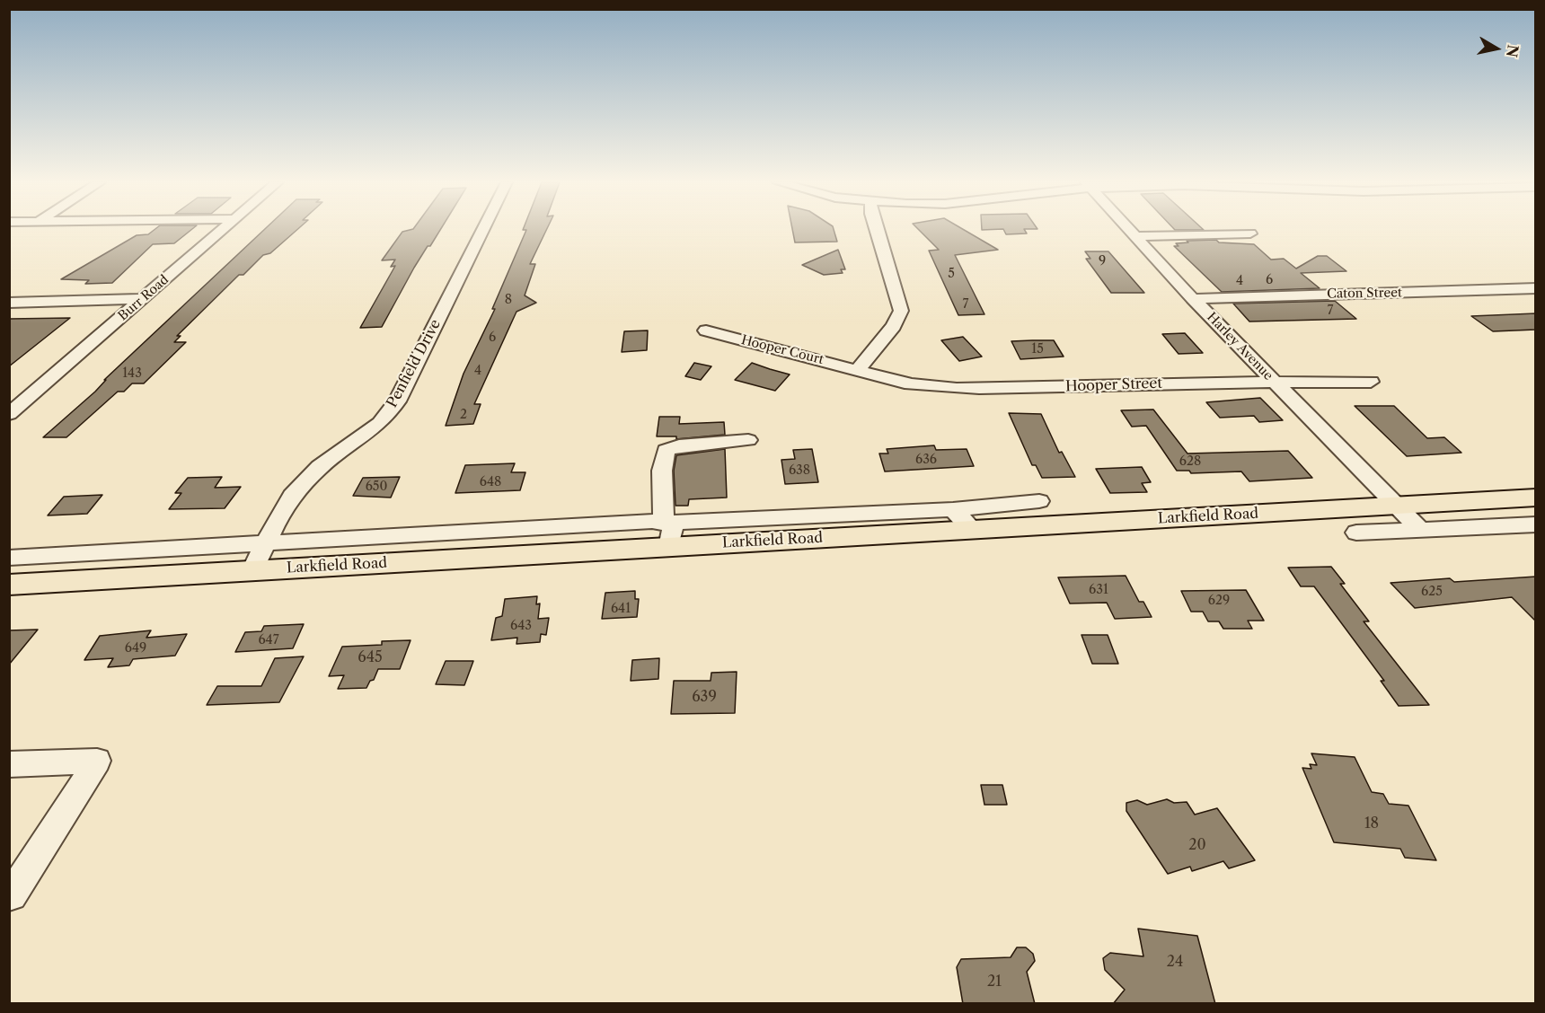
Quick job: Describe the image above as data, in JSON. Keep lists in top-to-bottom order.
{
  "streets": {
    "main road": ["Larkfield Road"],
    "street": [
      "Caton Street",
      "Burr Road",
      "Harley Avenue",
      "Hooper Court",
      "Penfield Drive",
      "Hooper Street"
    ]
  },
  "crossings": [
    ["Caton Street", "Harley Avenue"],
    ["Harley Avenue", "Hooper Street"],
    ["Harley Avenue", "Larkfield Road"],
    ["Hooper Court", "Hooper Street"],
    ["Penfield Drive", "Larkfield Road"]
  ],
  "house_numbers": [
    "9",
    "5",
    "6",
    "4",
    "8",
    "7",
    "7",
    "6",
    "15",
    "4",
    "143",
    "2",
    "636",
    "628",
    "638",
    "648",
    "650",
    "631",
    "625",
    "629",
    "641",
    "643",
    "647",
    "649",
    "645",
    "639",
    "18",
    "20",
    "24",
    "21"
  ],
  "north": "right"
}
